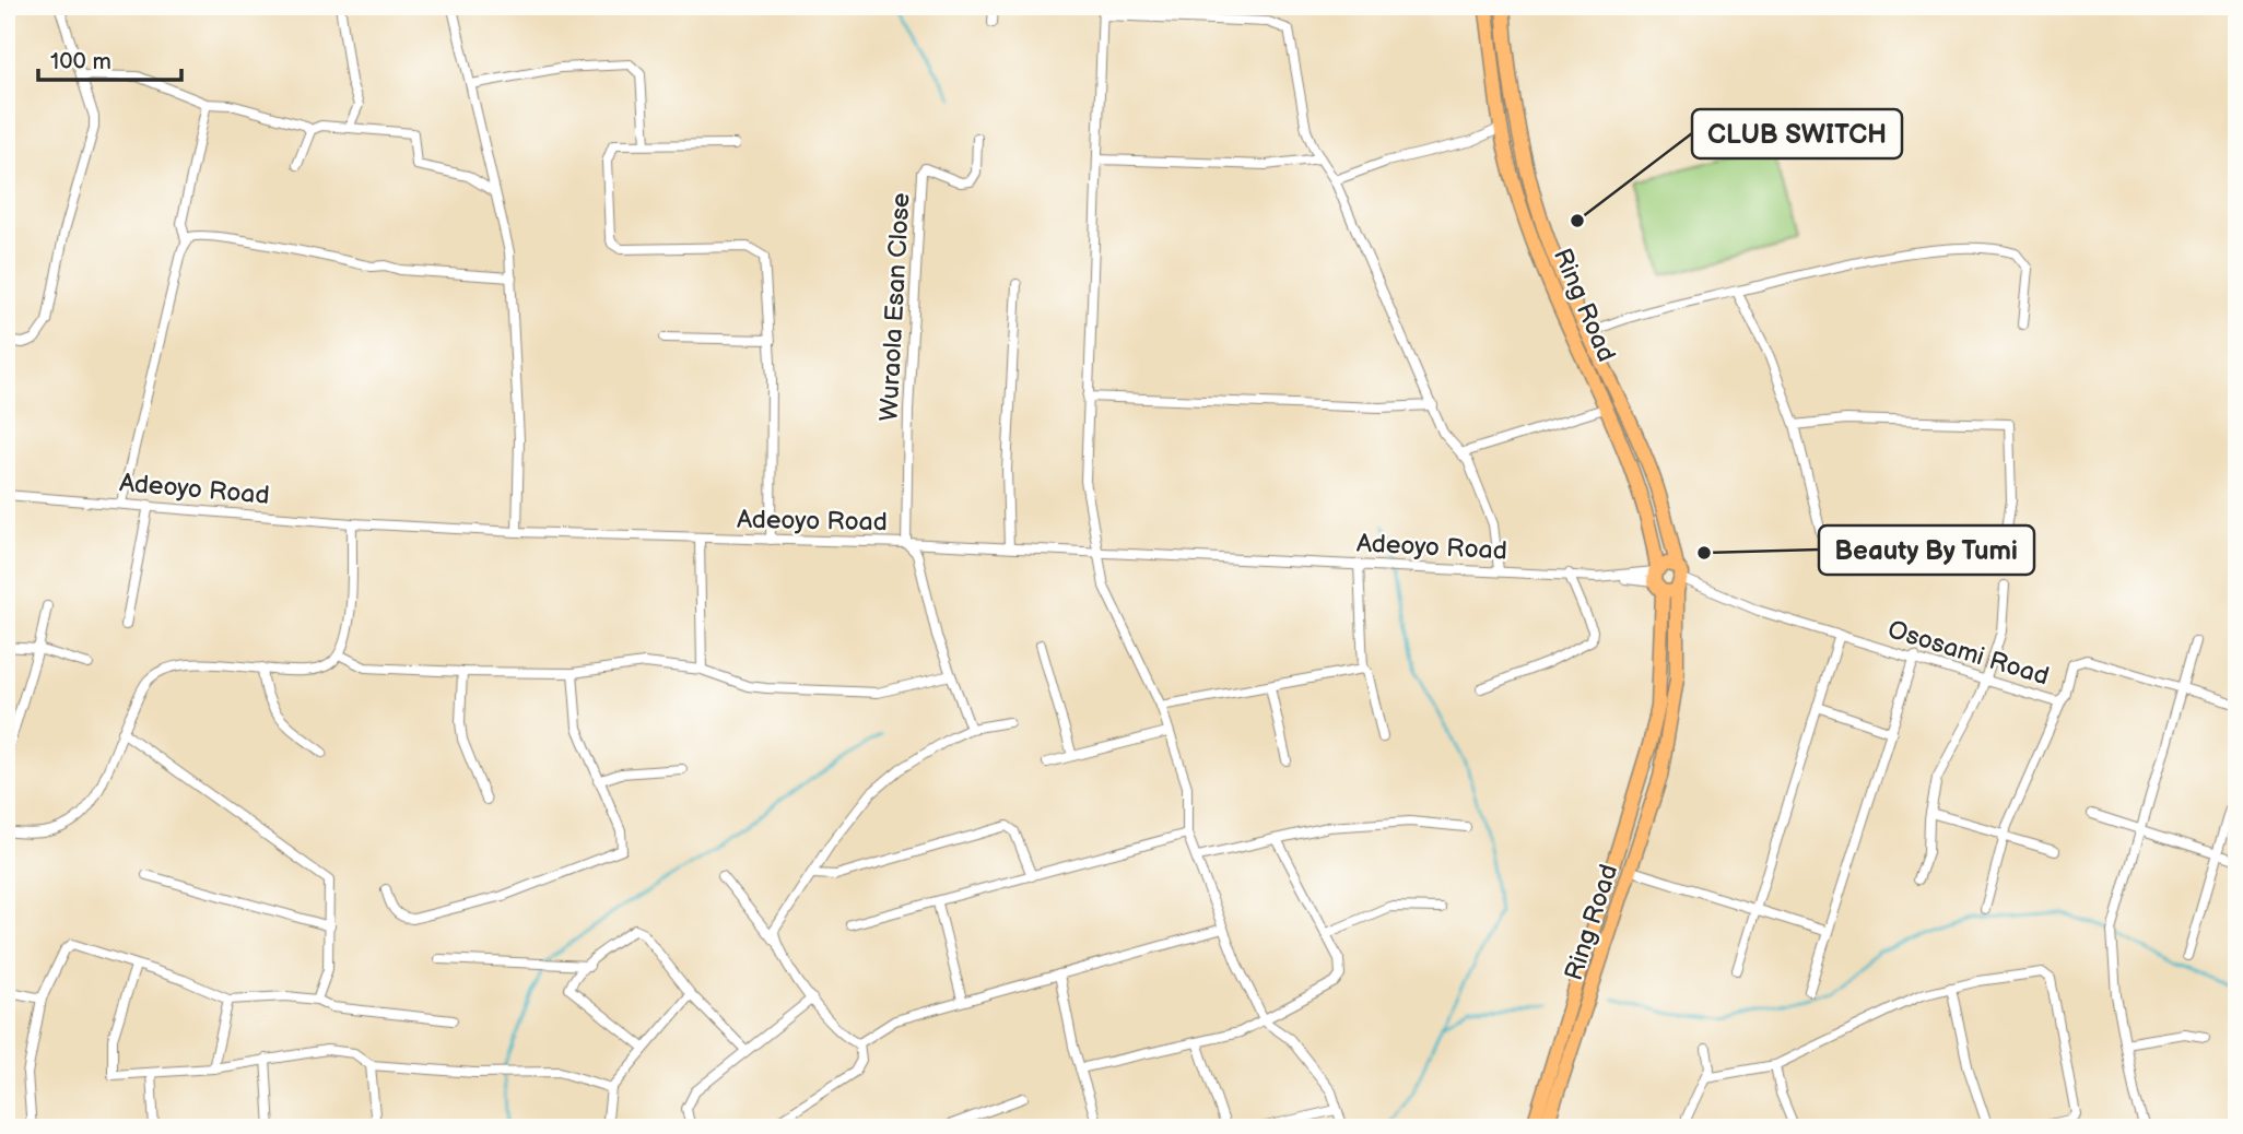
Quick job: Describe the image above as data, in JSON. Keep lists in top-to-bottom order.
{
  "streets": {
    "main road": ["Ring Road"],
    "street": ["Wuraola Esan Close", "Adeoyo Road", "Ososami Road"]
  },
  "crossings": [
    ["Ring Road", "Adeoyo Road"],
    ["Ring Road", "Ososami Road"],
    ["Wuraola Esan Close", "Adeoyo Road"],
    ["Adeoyo Road", "Ososami Road"]
  ],
  "places": ["CLUB SWITCH", "Beauty By Tumi"],
  "scale_bar": "100 m"
}
